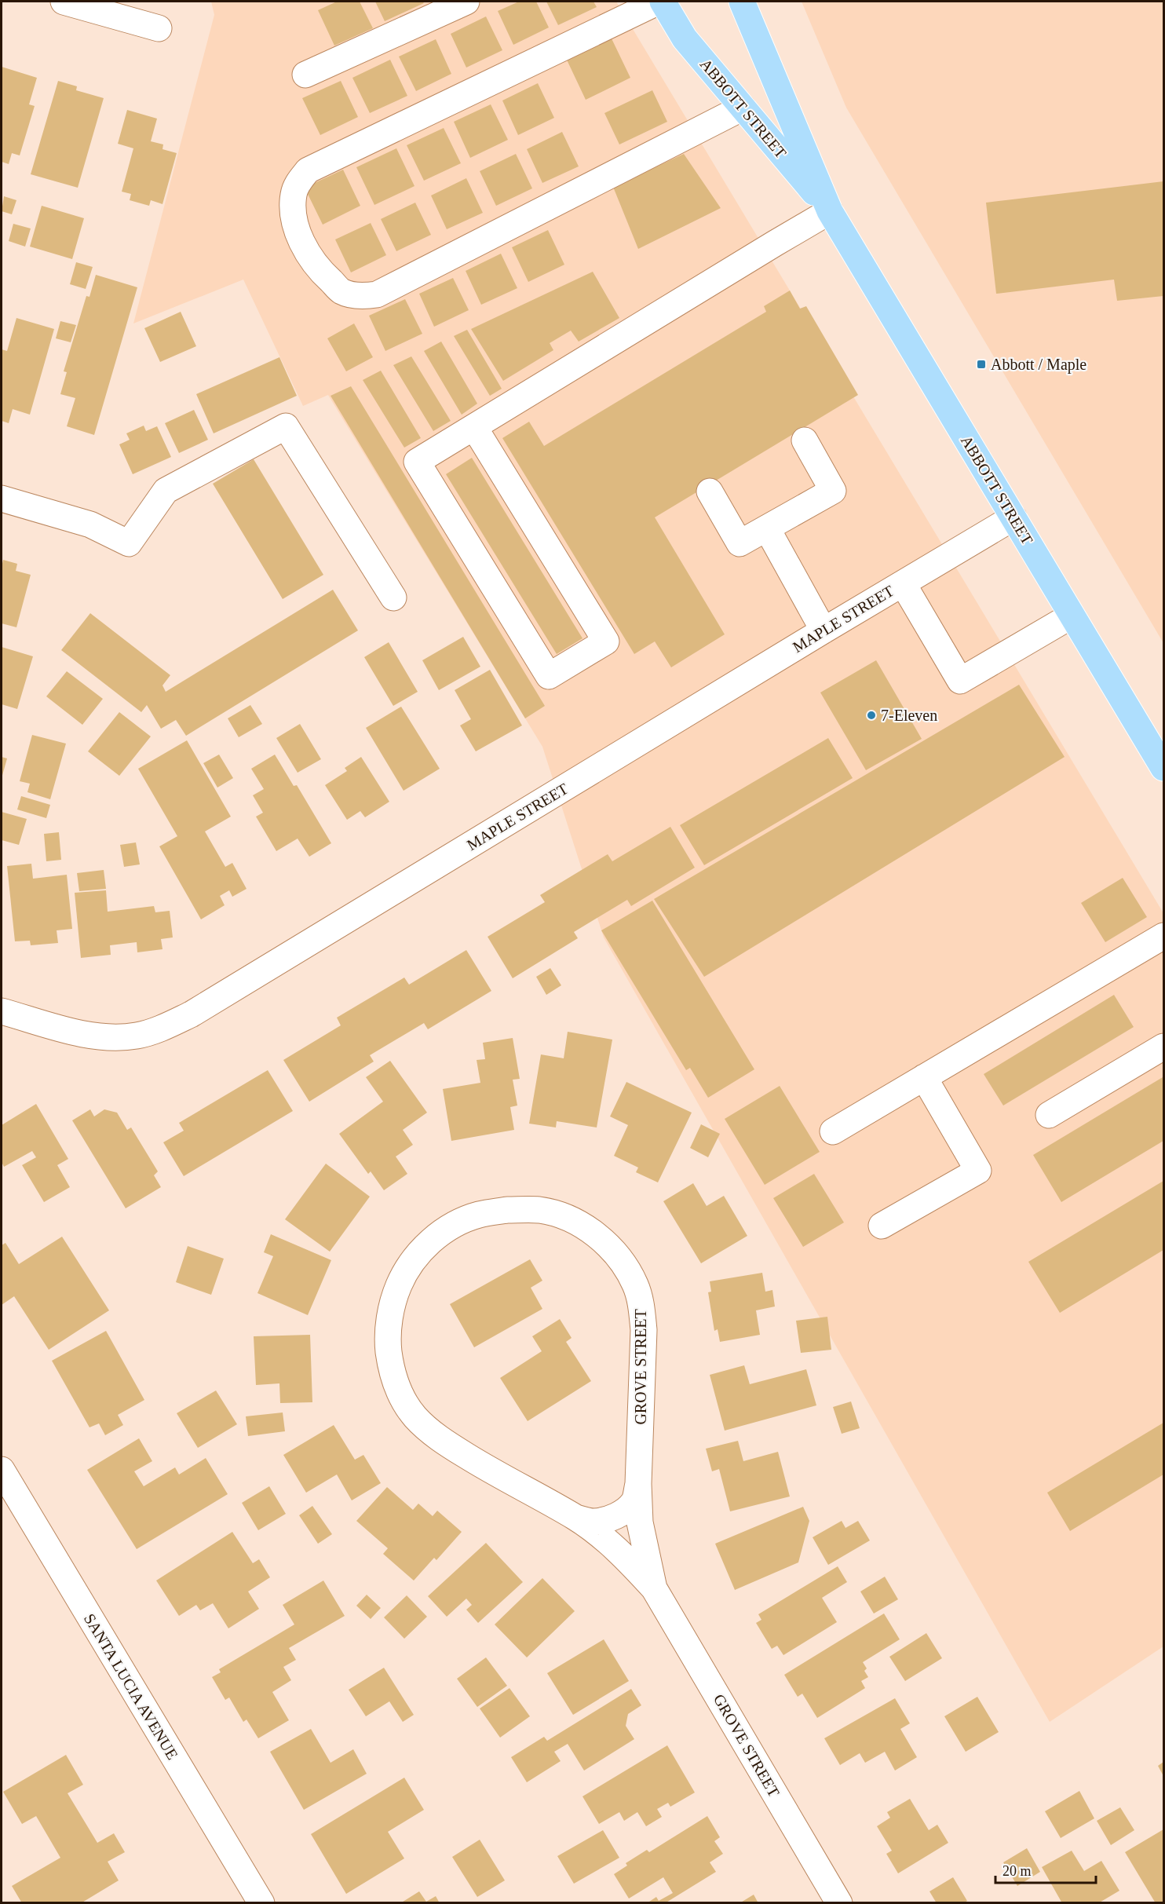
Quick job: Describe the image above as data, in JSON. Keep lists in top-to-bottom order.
{
  "streets": {
    "main road": ["ABBOTT STREET"],
    "street": ["MAPLE STREET", "GROVE STREET", "SANTA LUCIA AVENUE"]
  },
  "crossings": [
    ["ABBOTT STREET", "MAPLE STREET"]
  ],
  "places": {
    "transit": ["Abbott / Maple"],
    "other": ["7-Eleven"]
  },
  "scale_bar": "20 m"
}
